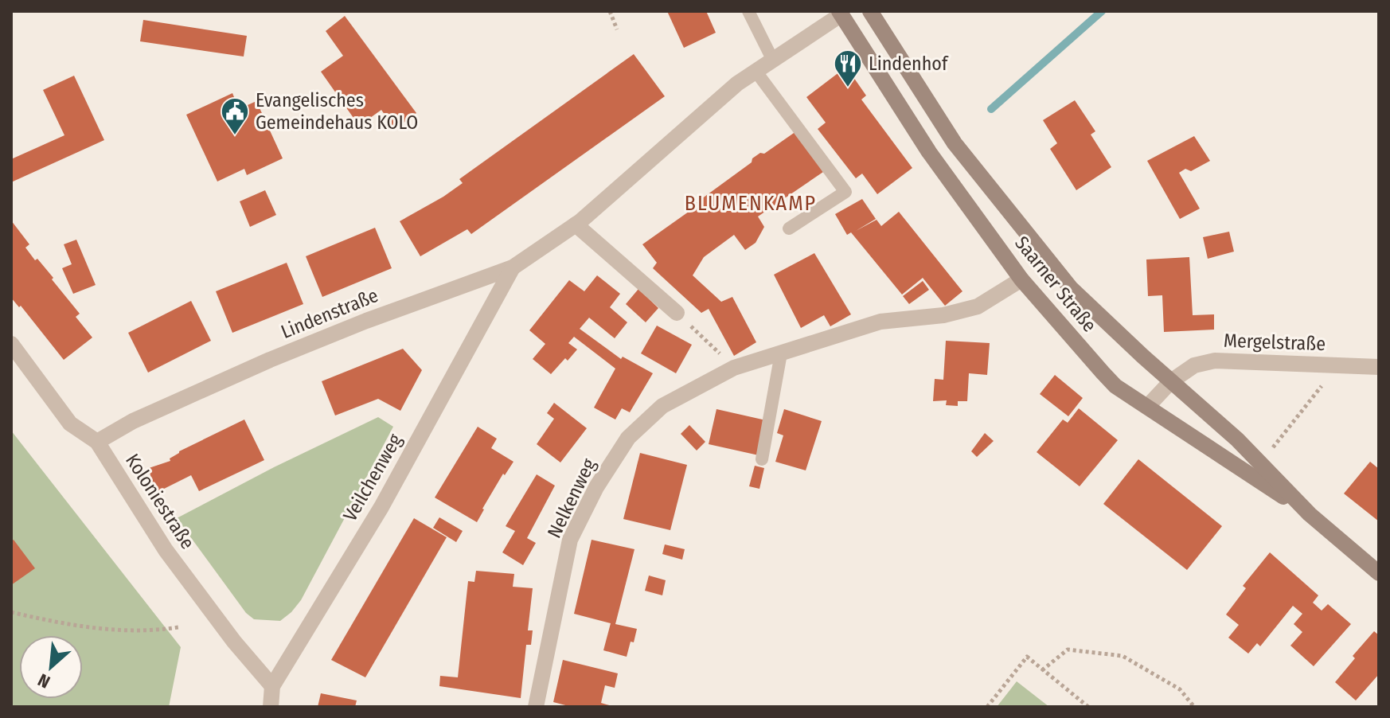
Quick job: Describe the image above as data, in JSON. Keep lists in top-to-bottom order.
{
  "streets": {
    "main road": ["Saarner Straße"],
    "street": [
      "Lindenstraße",
      "Mergelstraße",
      "Veilchenweg",
      "Nelkenweg",
      "Koloniestraße"
    ]
  },
  "crossings": [
    ["Saarner Straße", "Lindenstraße"],
    ["Saarner Straße", "Mergelstraße"],
    ["Saarner Straße", "Nelkenweg"],
    ["Lindenstraße", "Veilchenweg"],
    ["Lindenstraße", "Koloniestraße"],
    ["Veilchenweg", "Koloniestraße"]
  ],
  "districts": ["BLUMENKAMP"],
  "places": {
    "restaurant": ["Lindenhof"],
    "public building": ["Evangelisches Gemeindehaus KOLO"]
  },
  "north": "bottom left"
}
